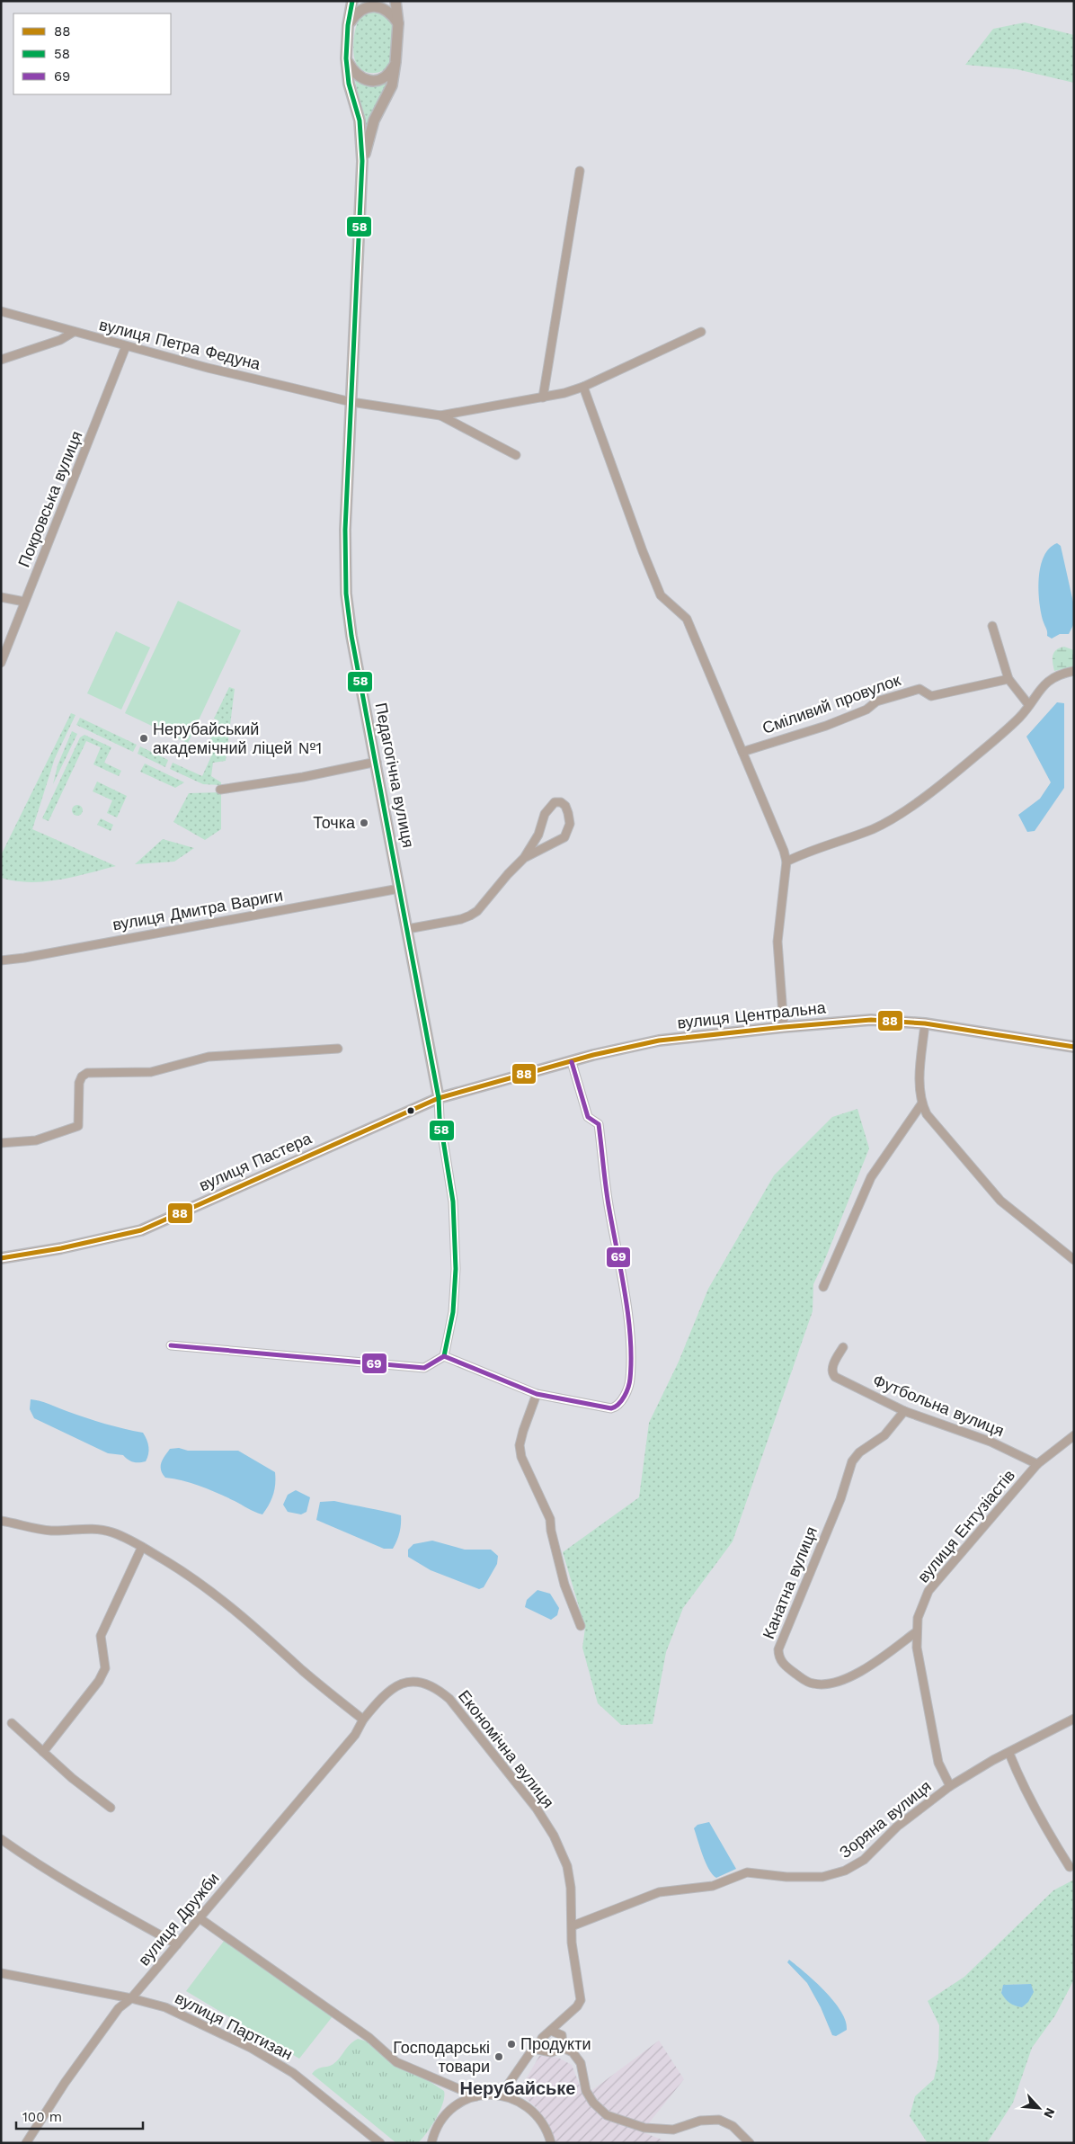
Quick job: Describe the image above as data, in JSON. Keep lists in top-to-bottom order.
{
  "streets": {
    "street": [
      "вулиця Петра Федуна",
      "Покровська вулиця",
      "Сміливий провулок",
      "Педагогічна вулиця",
      "вулиця Дмитра Вариги",
      "вулиця Центральна",
      "вулиця Пастера",
      "Футбольна вулиця",
      "вулиця Ентузіастів",
      "Канатна вулиця",
      "Економічна вулиця",
      "Зоряна вулиця",
      "вулиця Дружби",
      "вулиця Партизан"
    ]
  },
  "crossings": [
    ["вулиця Петра Федуна", "Покровська вулиця"],
    ["вулиця Петра Федуна", "Педагогічна вулиця"],
    ["Педагогічна вулиця", "вулиця Дмитра Вариги"],
    ["Педагогічна вулиця", "вулиця Центральна"],
    ["Педагогічна вулиця", "вулиця Пастера"],
    ["вулиця Центральна", "вулиця Пастера"],
    ["Футбольна вулиця", "вулиця Ентузіастів"],
    ["Футбольна вулиця", "Канатна вулиця"],
    ["вулиця Ентузіастів", "Канатна вулиця"],
    ["вулиця Ентузіастів", "Зоряна вулиця"],
    ["Економічна вулиця", "Зоряна вулиця"],
    ["Економічна вулиця", "вулиця Дружби"],
    ["вулиця Дружби", "вулиця Партизан"]
  ],
  "districts": ["Нерубайське"],
  "places": [
    "Нерубайський академічний ліцей №1",
    "Точка",
    "Продукти",
    "Господарські товари"
  ],
  "lines": ["transit line 58", "transit line 88", "transit line 69"],
  "legend": ["88", "58", "69"],
  "scale_bar": "100 m",
  "north": "bottom right"
}
